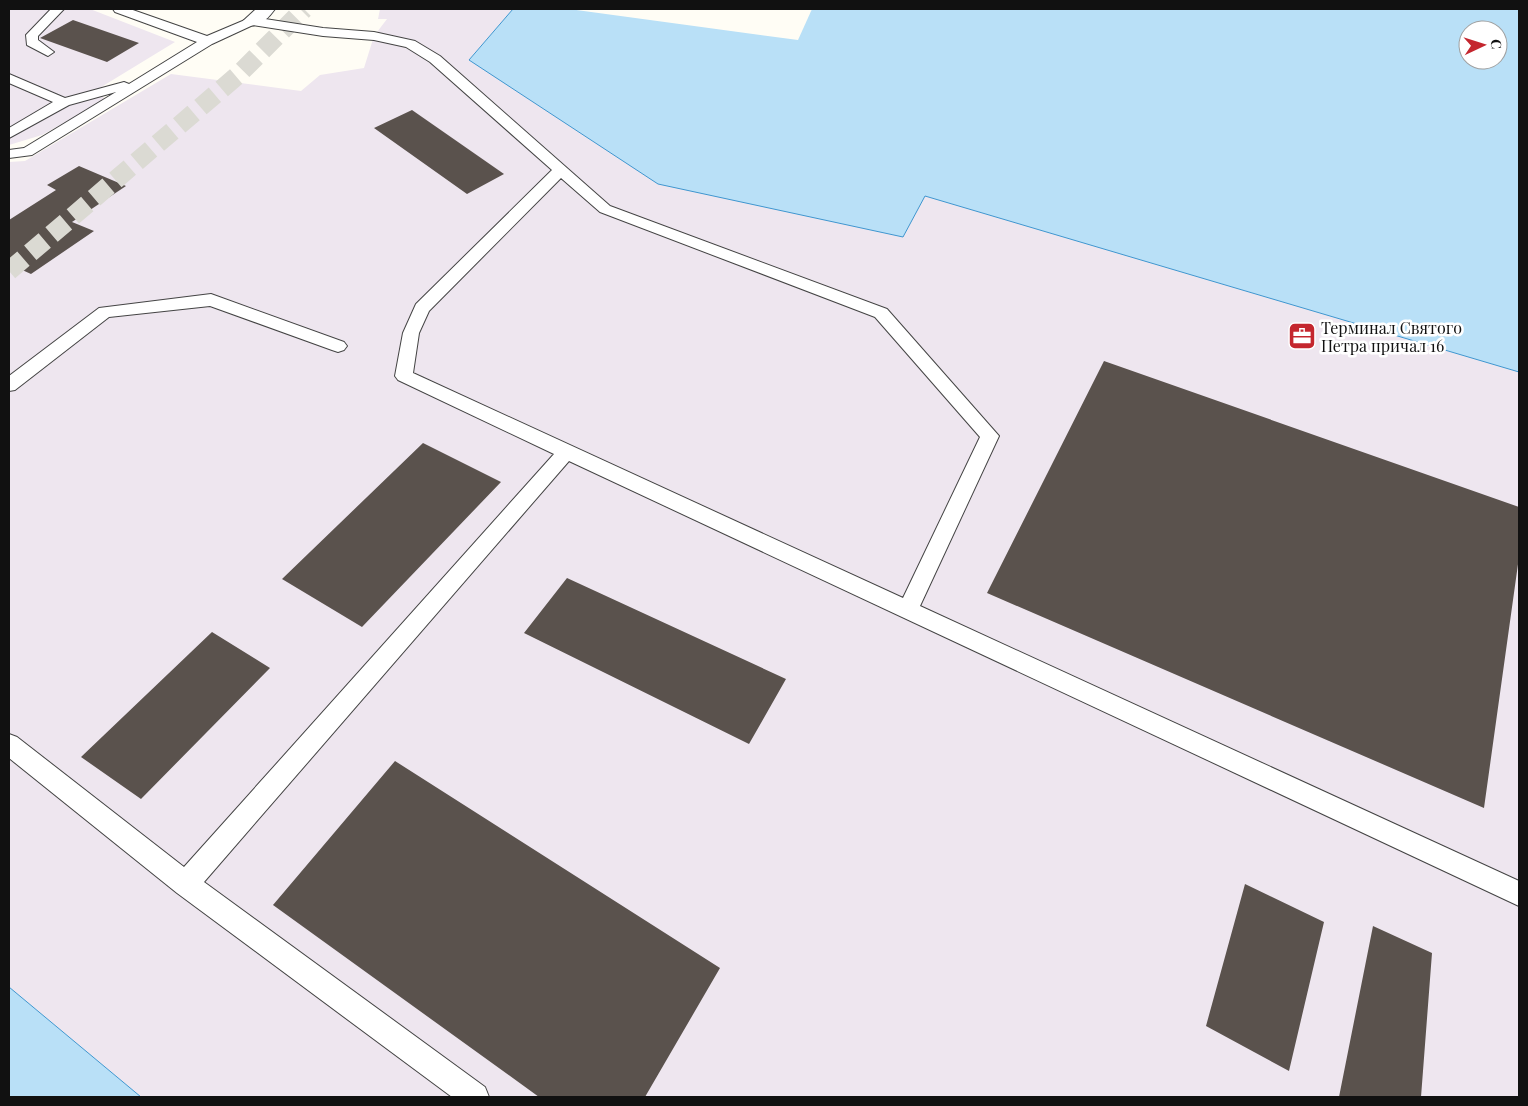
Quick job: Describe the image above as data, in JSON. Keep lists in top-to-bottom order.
{
  "places": {
    "office": ["Терминал Святого Петра причал 16"]
  },
  "north": "right"
}
